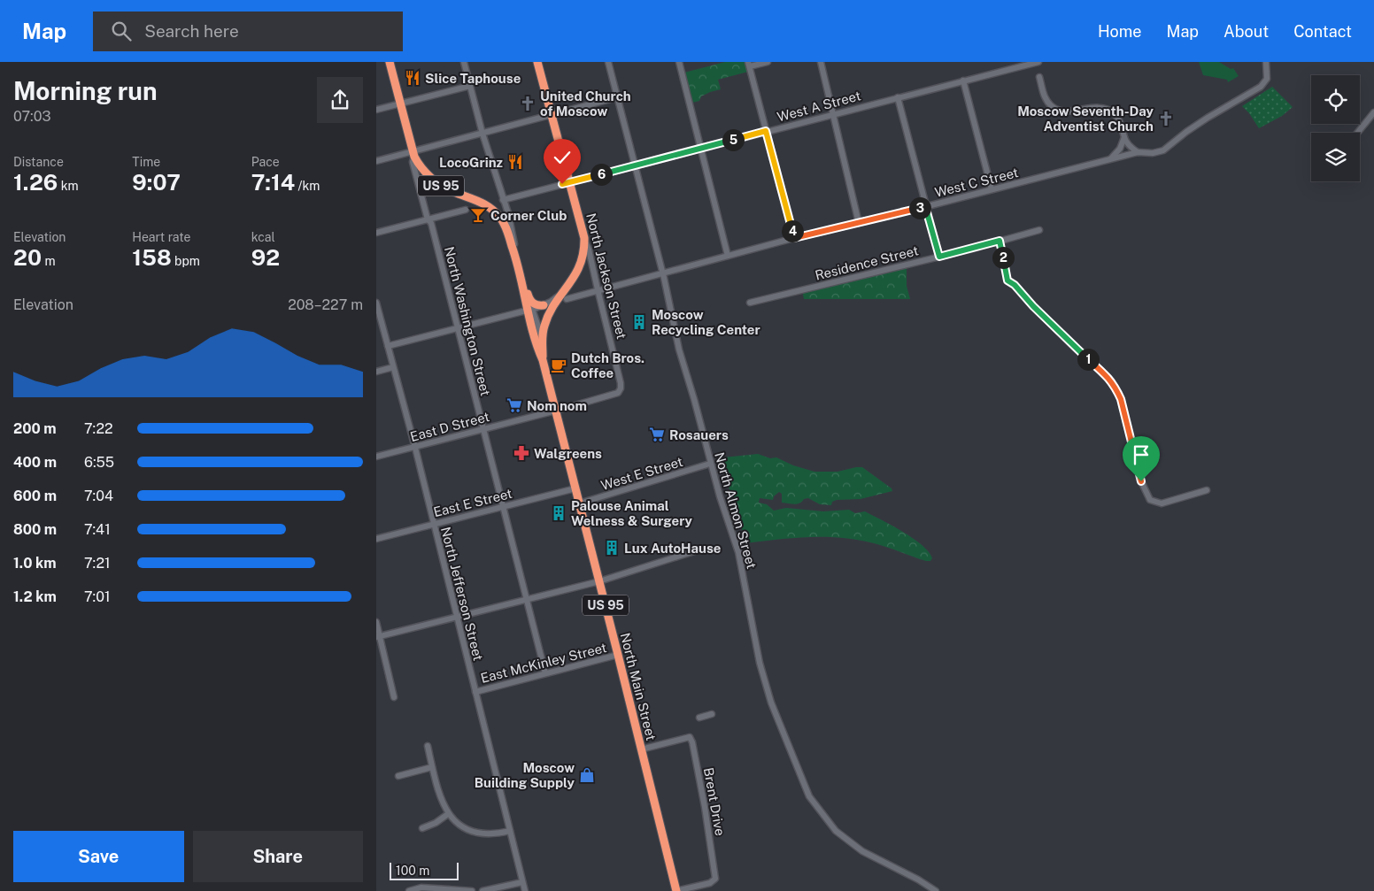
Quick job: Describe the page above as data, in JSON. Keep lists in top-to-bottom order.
{
  "streets": {
    "highway": ["US 95", "North Jackson Street", "North Main Street"],
    "street": [
      "West A Street",
      "West C Street",
      "Residence Street",
      "North Washington Street",
      "East D Street",
      "West E Street",
      "East E Street",
      "North Almon Street",
      "North Jefferson Street",
      "East McKinley Street",
      "Brent Drive"
    ]
  },
  "crossings": [
    ["West A Street", "North Jackson Street"],
    ["West A Street", "North Almon Street"],
    ["West A Street", "North Main Street"],
    ["West C Street", "North Jackson Street"],
    ["West C Street", "North Almon Street"],
    ["US 95", "North Jackson Street"],
    ["US 95", "North Washington Street"],
    ["US 95", "North Main Street"],
    ["North Jackson Street", "East D Street"],
    ["North Jackson Street", "North Main Street"],
    ["North Washington Street", "East D Street"],
    ["North Washington Street", "East E Street"],
    ["North Washington Street", "East McKinley Street"],
    ["North Washington Street", "North Main Street"],
    ["East D Street", "North Jefferson Street"],
    ["East D Street", "North Main Street"],
    ["West E Street", "North Almon Street"],
    ["West E Street", "North Main Street"],
    ["East E Street", "North Jefferson Street"],
    ["East E Street", "North Main Street"],
    ["North Jefferson Street", "East McKinley Street"],
    ["East McKinley Street", "North Main Street"],
    ["North Main Street", "Brent Drive"]
  ],
  "places": {
    "restaurant": ["Slice Taphouse", "LocoGrinz"],
    "church": ["United Church of Moscow", "Moscow Seventh-Day Adventist Church"],
    "bar": ["Corner Club"],
    "building": ["Moscow Recycling Center", "Palouse Animal Welness & Surgery", "Lux AutoHause"],
    "cafe": ["Dutch Bros. Coffee"],
    "supermarket": ["Nom nom", "Rosauers"],
    "pharmacy": ["Walgreens"],
    "shop": ["Moscow Building Supply"]
  },
  "scale_bar": "100 m",
  "page": {
    "header": "Map",
    "search": "Search here",
    "nav": [
      "Home",
      "Map",
      "About",
      "Contact"
    ],
    "heading": ["Morning run", "07:03"],
    "pins": [
      "5",
      "6",
      "3",
      "4",
      "2",
      "1"
    ],
    "stats": [
      ["Distance", "1.26 km"],
      ["Time", "9:07"],
      ["Pace", "7:14 /km"],
      ["Elevation", "20 m"],
      ["Heart rate", "158 bpm"],
      ["kcal", "92"]
    ],
    "chart": ["Elevation", "208–227 m"],
    "list": [
      {
        "name": "200 m",
        "note": "7:22"
      },
      {
        "name": "400 m",
        "note": "6:55"
      },
      {
        "name": "600 m",
        "note": "7:04"
      },
      {
        "name": "800 m",
        "note": "7:41"
      },
      {
        "name": "1.0 km",
        "note": "7:21"
      },
      {
        "name": "1.2 km",
        "note": "7:01"
      }
    ],
    "buttons": ["Save", "Share"],
    "scale": "100 m"
  }
}
